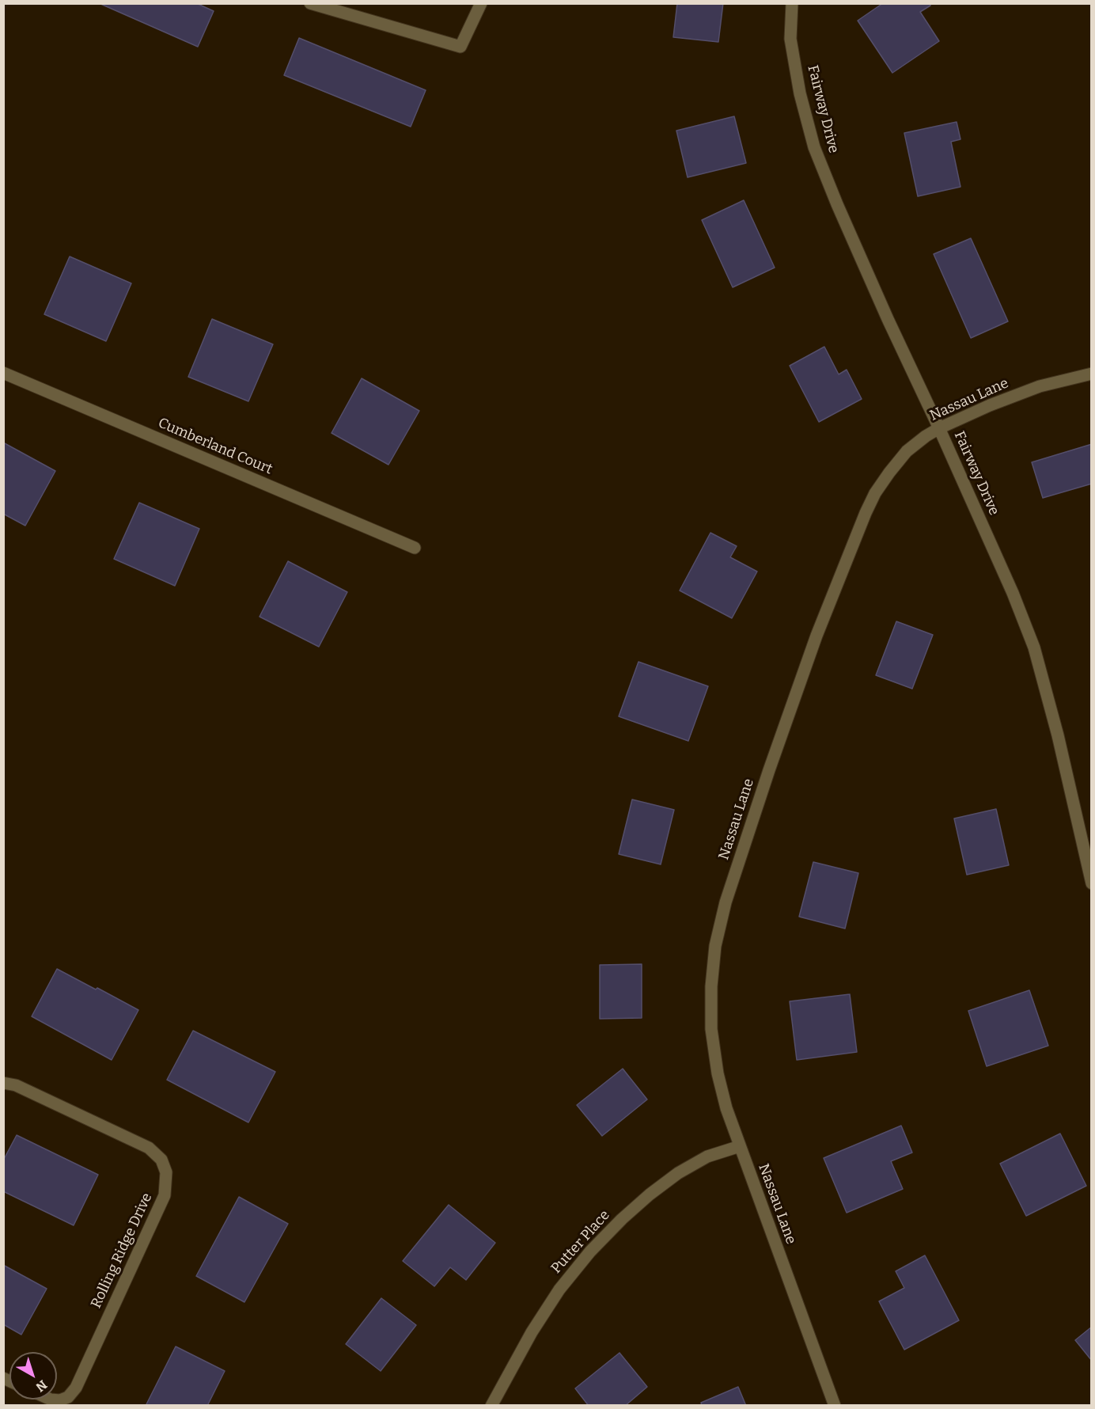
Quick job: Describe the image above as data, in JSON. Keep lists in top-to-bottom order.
{
  "streets": {
    "street": [
      "Fairway Drive",
      "Nassau Lane",
      "Cumberland Court",
      "Putter Place",
      "Rolling Ridge Drive"
    ]
  },
  "crossings": [
    ["Fairway Drive", "Nassau Lane"],
    ["Nassau Lane", "Putter Place"]
  ],
  "north": "bottom right"
}
